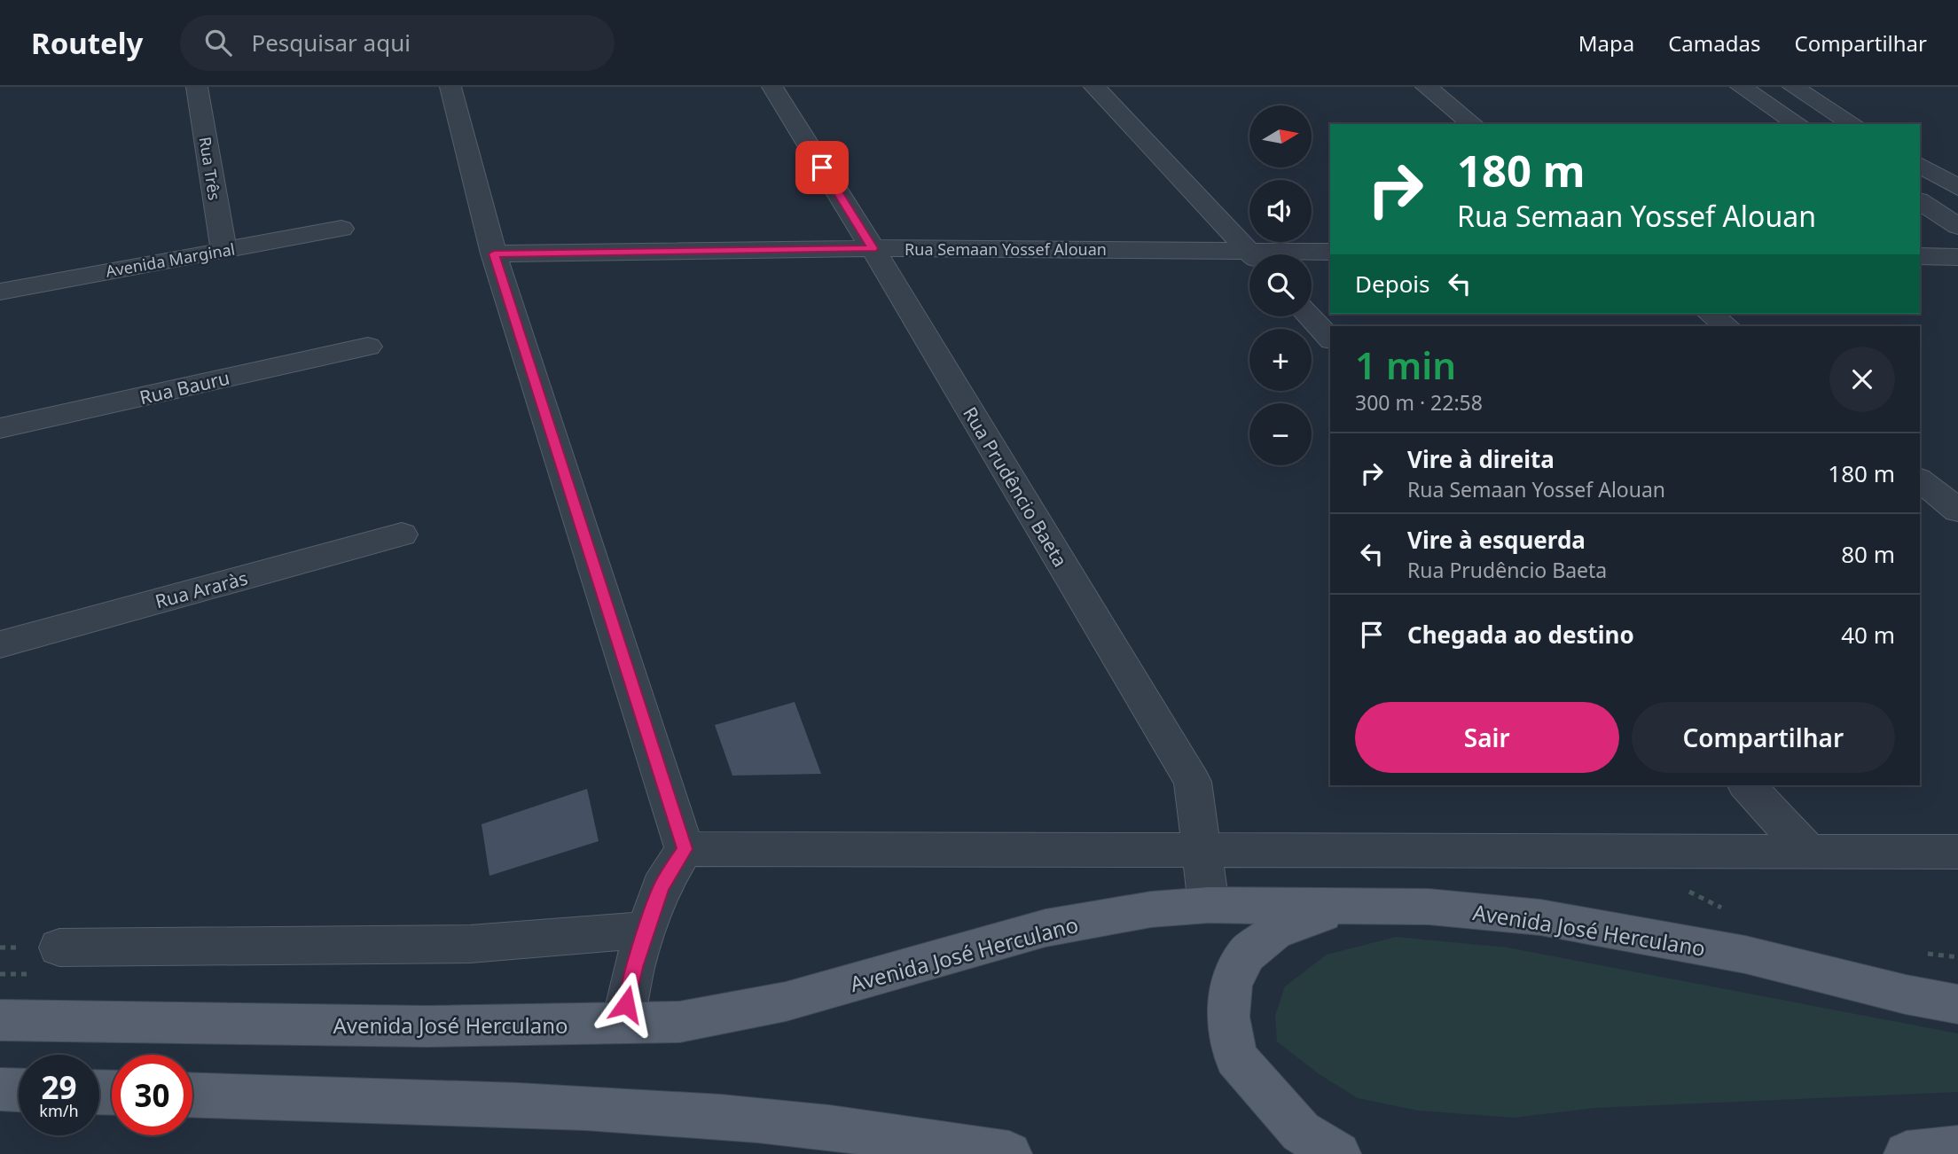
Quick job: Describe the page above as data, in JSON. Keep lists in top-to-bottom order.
{
  "streets": {
    "main road": ["Avenida José Herculano"],
    "street": [
      "Rua Três",
      "Rua Semaan Yossef Alouan",
      "Avenida Marginal",
      "Rua Bauru",
      "Rua Prudêncio Baeta",
      "Rua Araràs"
    ]
  },
  "crossings": [
    ["Rua Três", "Avenida Marginal"],
    ["Rua Semaan Yossef Alouan", "Rua Prudêncio Baeta"],
    ["Rua Prudêncio Baeta", "Avenida José Herculano"]
  ],
  "north": "right",
  "page": {
    "header": "Routely",
    "search": "Pesquisar aqui",
    "nav": ["Mapa", "Camadas", "Compartilhar"],
    "map_buttons": ["+", "−"],
    "turn": ["180 m", "Rua Semaan Yossef Alouan"],
    "then": "Depois",
    "heading": ["1 min", "300 m · 22:58"],
    "list": [
      {
        "name": "Vire à direita",
        "note": "Rua Semaan Yossef Alouan",
        "value": "180 m"
      },
      {
        "name": "Vire à esquerda",
        "note": "Rua Prudêncio Baeta",
        "value": "80 m"
      },
      {
        "name": "Chegada ao destino",
        "value": "40 m"
      }
    ],
    "buttons": ["Sair", "Compartilhar"],
    "speed": "29 km/h",
    "limit": "30"
  }
}
